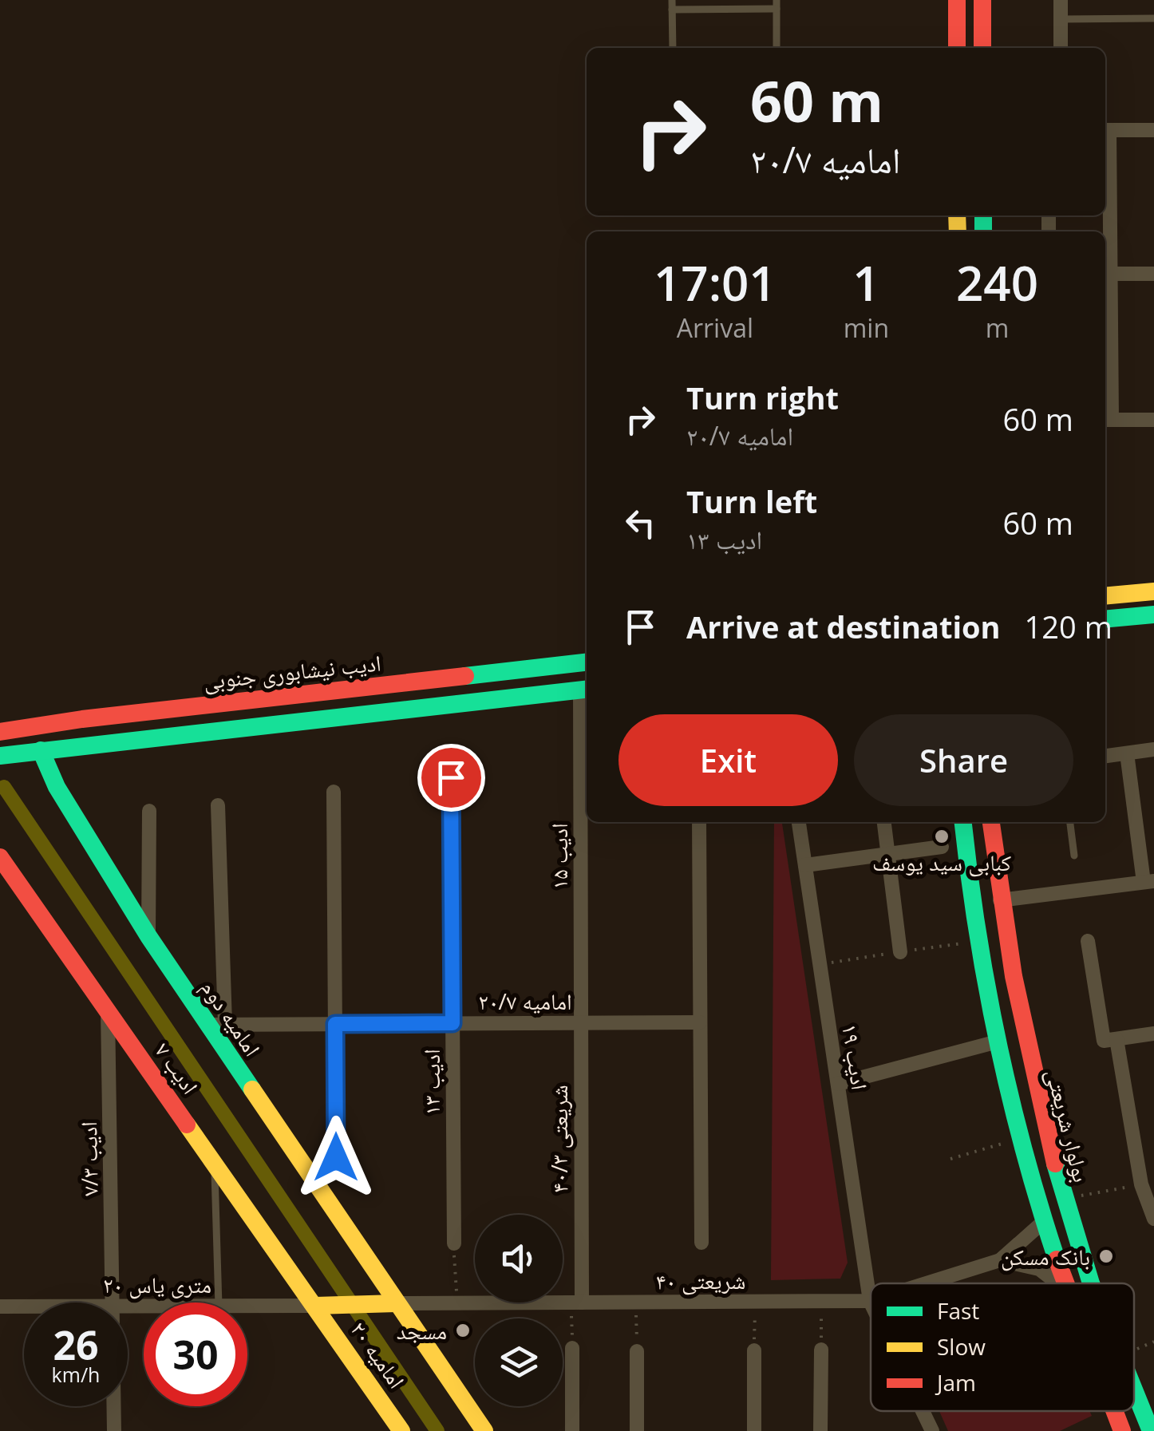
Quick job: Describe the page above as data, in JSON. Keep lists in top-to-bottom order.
{
  "streets": {
    "main road": [
      "ادیب نیشابوری جنوبی",
      "امامیه دوم",
      "ادیب ۷",
      "بولوار شریعتی",
      "امامیه ۲۰"
    ],
    "street": [
      "ادیب ۱۵",
      "امامیه ۲۰/۷",
      "ادیب ۱۹",
      "ادیب ۱۳",
      "شریعتی ۴۰/۳",
      "ادیب ۷/۳",
      "شریعتی ۴۰",
      "۲۰ متری یاس"
    ]
  },
  "crossings": [
    ["ادیب ۱۵", "امامیه ۲۰/۷"],
    ["ادیب ۱۵", "شریعتی ۴۰/۳"],
    ["امامیه ۲۰/۷", "امامیه دوم"],
    ["امامیه ۲۰/۷", "ادیب ۱۳"],
    ["امامیه ۲۰/۷", "شریعتی ۴۰/۳"],
    ["امامیه دوم", "شریعتی ۴۰"],
    ["امامیه دوم", "امامیه ۲۰"],
    ["ادیب ۱۹", "شریعتی ۴۰"],
    ["ادیب ۷", "ادیب ۷/۳"],
    ["ادیب ۷", "۲۰ متری یاس"],
    ["ادیب ۷", "امامیه ۲۰"],
    ["شریعتی ۴۰/۳", "شریعتی ۴۰"],
    ["شریعتی ۴۰", "امامیه ۲۰"],
    ["۲۰ متری یاس", "امامیه ۲۰"]
  ],
  "places": ["کبابی سید یوسف", "بانک مسکن", "مسجد"],
  "legend": ["Fast", "Slow", "Jam"],
  "page": {
    "turn": ["60 m", "امامیه ۲۰/۷"],
    "eta": [
      "17:01",
      "Arrival",
      "1",
      "min",
      "240",
      "m"
    ],
    "list": [
      {
        "name": "Turn right",
        "note": "امامیه ۲۰/۷",
        "value": "60 m"
      },
      {
        "name": "Turn left",
        "note": "ادیب ۱۳",
        "value": "60 m"
      },
      {
        "name": "Arrive at destination",
        "value": "120 m"
      }
    ],
    "buttons": ["Exit", "Share"],
    "speed": "26 km/h",
    "limit": "30"
  }
}
